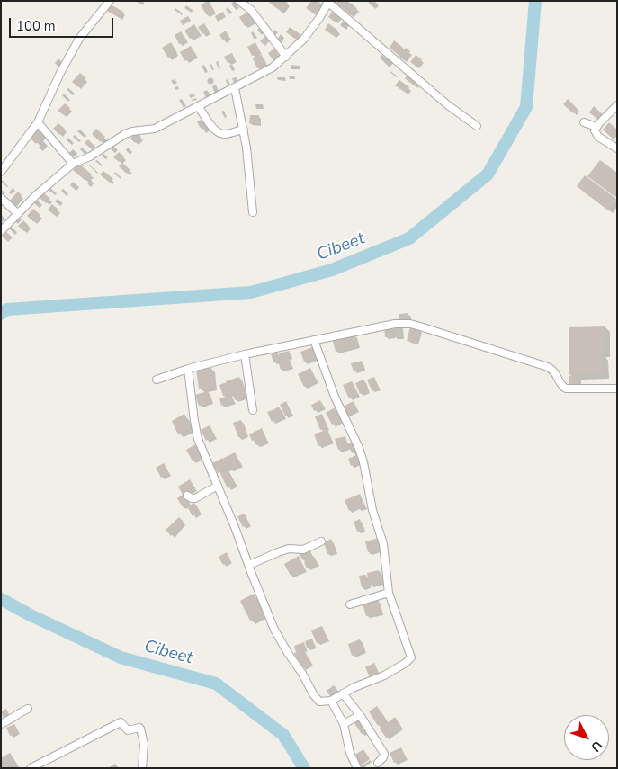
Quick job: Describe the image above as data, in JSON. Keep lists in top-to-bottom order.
{
  "water": ["Cibeet"],
  "scale_bar": "100 m",
  "north": "bottom right"
}
